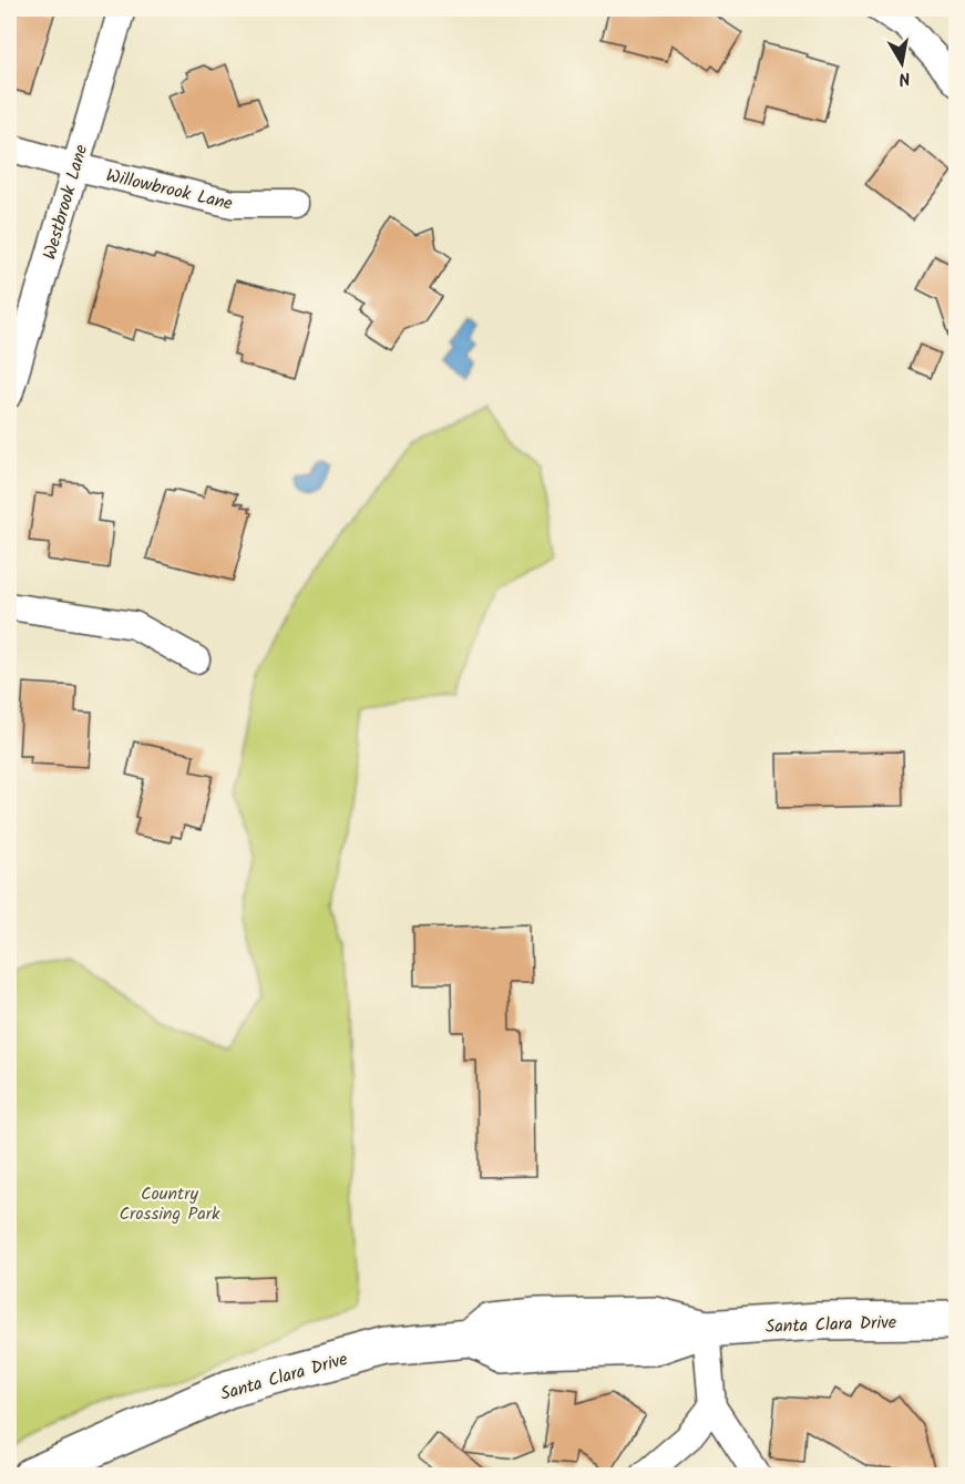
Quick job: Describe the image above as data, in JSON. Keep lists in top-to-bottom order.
{
  "streets": {
    "main road": ["Santa Clara Drive"],
    "street": ["Willowbrook Lane", "Westbrook Lane"]
  },
  "crossings": [
    ["Willowbrook Lane", "Westbrook Lane"]
  ],
  "parks": ["Country Crossing Park"],
  "north": "bottom"
}
